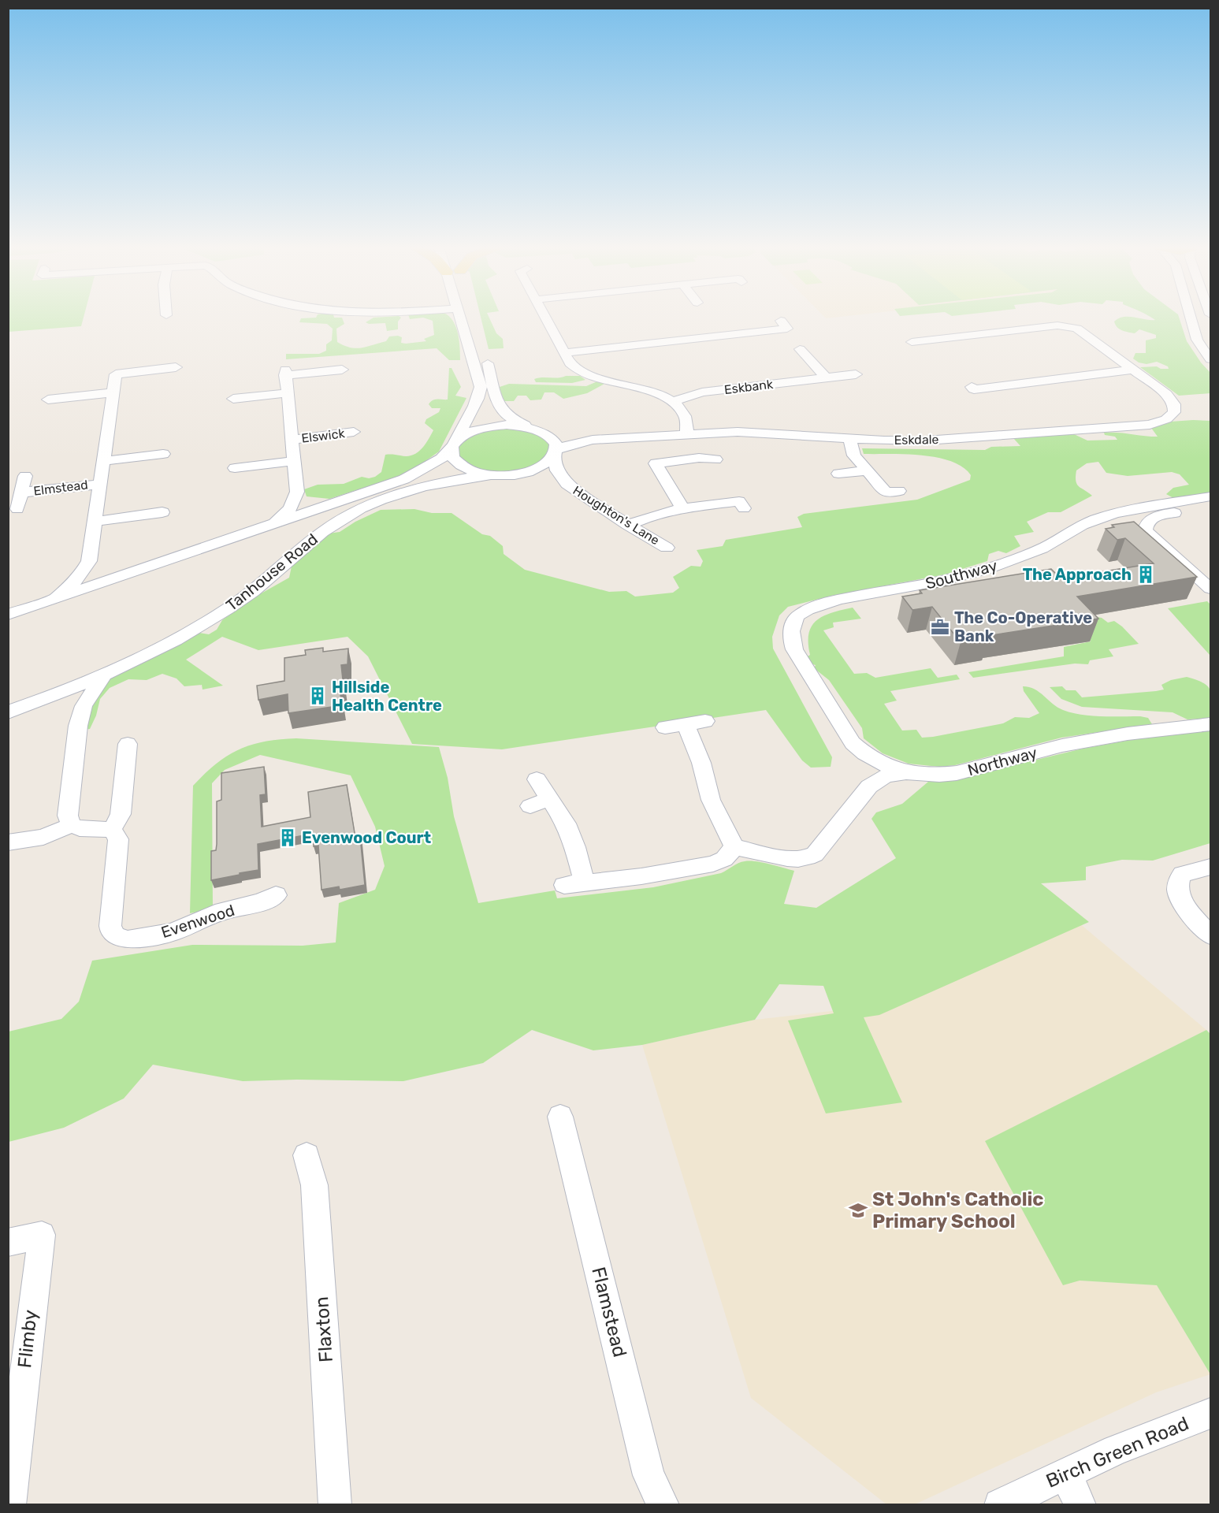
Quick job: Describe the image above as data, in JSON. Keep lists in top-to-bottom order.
{
  "streets": {
    "street": [
      "Eskbank",
      "Elswick",
      "Eskdale",
      "Elmstead",
      "Houghton's Lane",
      "Tanhouse Road",
      "Southway",
      "Northway",
      "Evenwood",
      "Flamstead",
      "Flaxton",
      "Flimby",
      "Birch Green Road"
    ]
  },
  "crossings": [
    ["Eskdale", "Houghton's Lane"],
    ["Elmstead", "Tanhouse Road"],
    ["Houghton's Lane", "Tanhouse Road"],
    ["Southway", "Northway"]
  ],
  "places": {
    "building": ["The Approach", "Hillside Health Centre", "Evenwood Court"],
    "office": ["The Co-Operative Bank"],
    "school or university": ["St John's Catholic Primary School"]
  }
}
